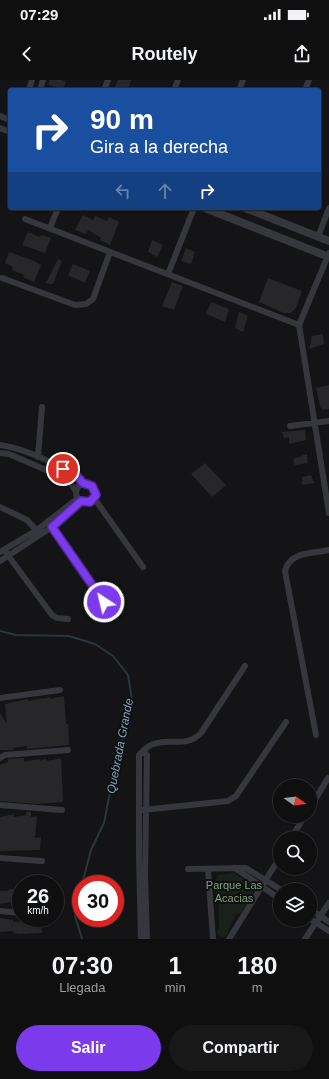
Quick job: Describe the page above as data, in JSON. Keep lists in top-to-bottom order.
{
  "water": ["Quebrada Grande"],
  "parks": ["Parque Las Acacias"],
  "north": "right",
  "page": {
    "status": "07:29",
    "header": "Routely",
    "turn": ["90 m", "Gira a la derecha"],
    "speed": "26 km/h",
    "limit": "30",
    "eta": [
      "07:30",
      "Llegada",
      "1",
      "min",
      "180",
      "m"
    ],
    "buttons": ["Salir", "Compartir"]
  }
}
